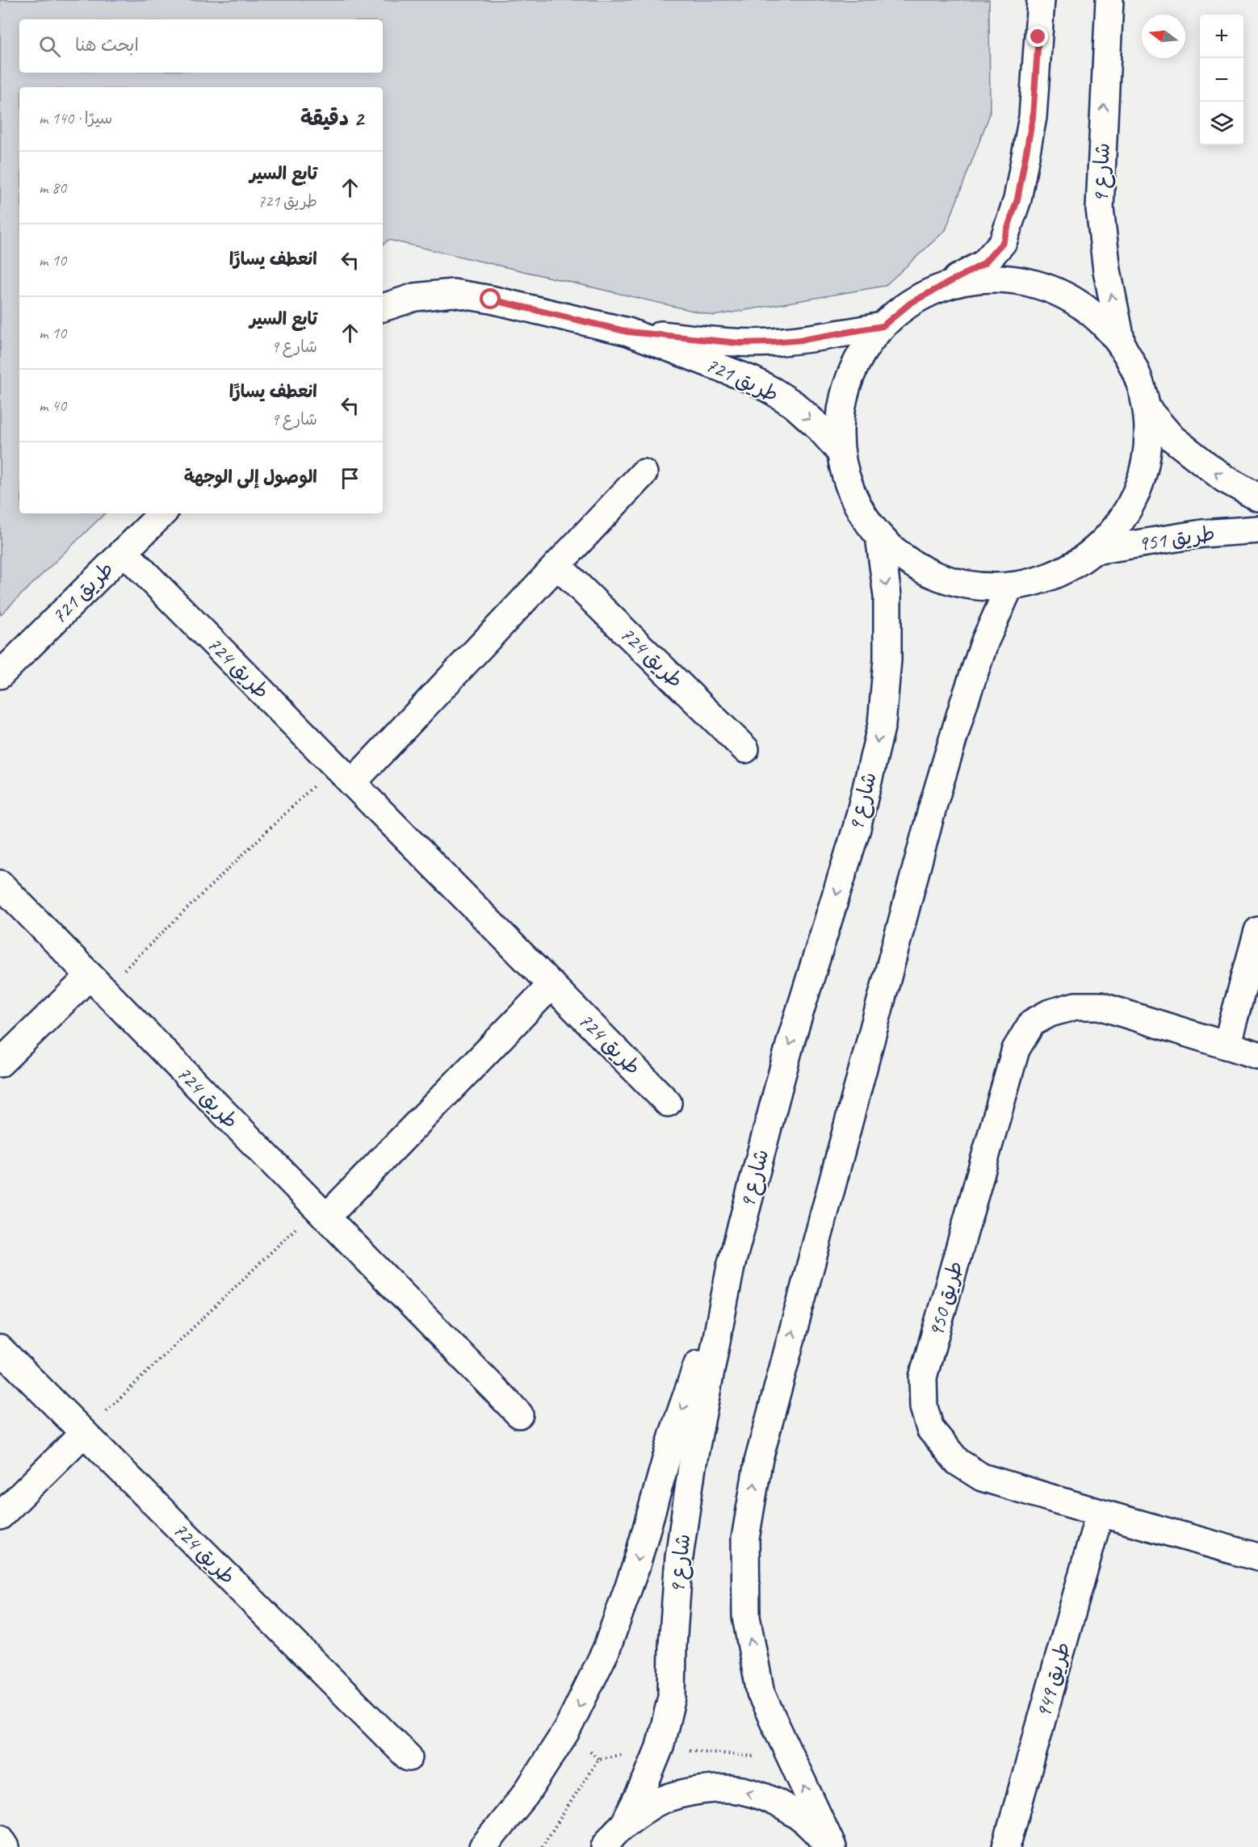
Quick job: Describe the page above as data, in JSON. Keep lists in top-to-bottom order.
{
  "streets": {
    "street": [
      "شارع 9",
      "طريق 721",
      "طريق 951",
      "طريق 724",
      "طريق 950",
      "طريق 949"
    ]
  },
  "crossings": [
    ["طريق 721", "طريق 724"],
    ["طريق 950", "طريق 949"]
  ],
  "north": "left",
  "page": {
    "map_buttons": ["+", "−"],
    "search": "ابحث هنا",
    "heading": ["2 دقيقة", "سيرًا · 140 m"],
    "list": [
      ["تابع السير", "طريق 721", "80 m"],
      ["انعطف يسارًا", "10 m"],
      ["تابع السير", "شارع 9", "10 m"],
      ["انعطف يسارًا", "شارع 9", "40 m"],
      "الوصول إلى الوجهة"
    ]
  }
}
